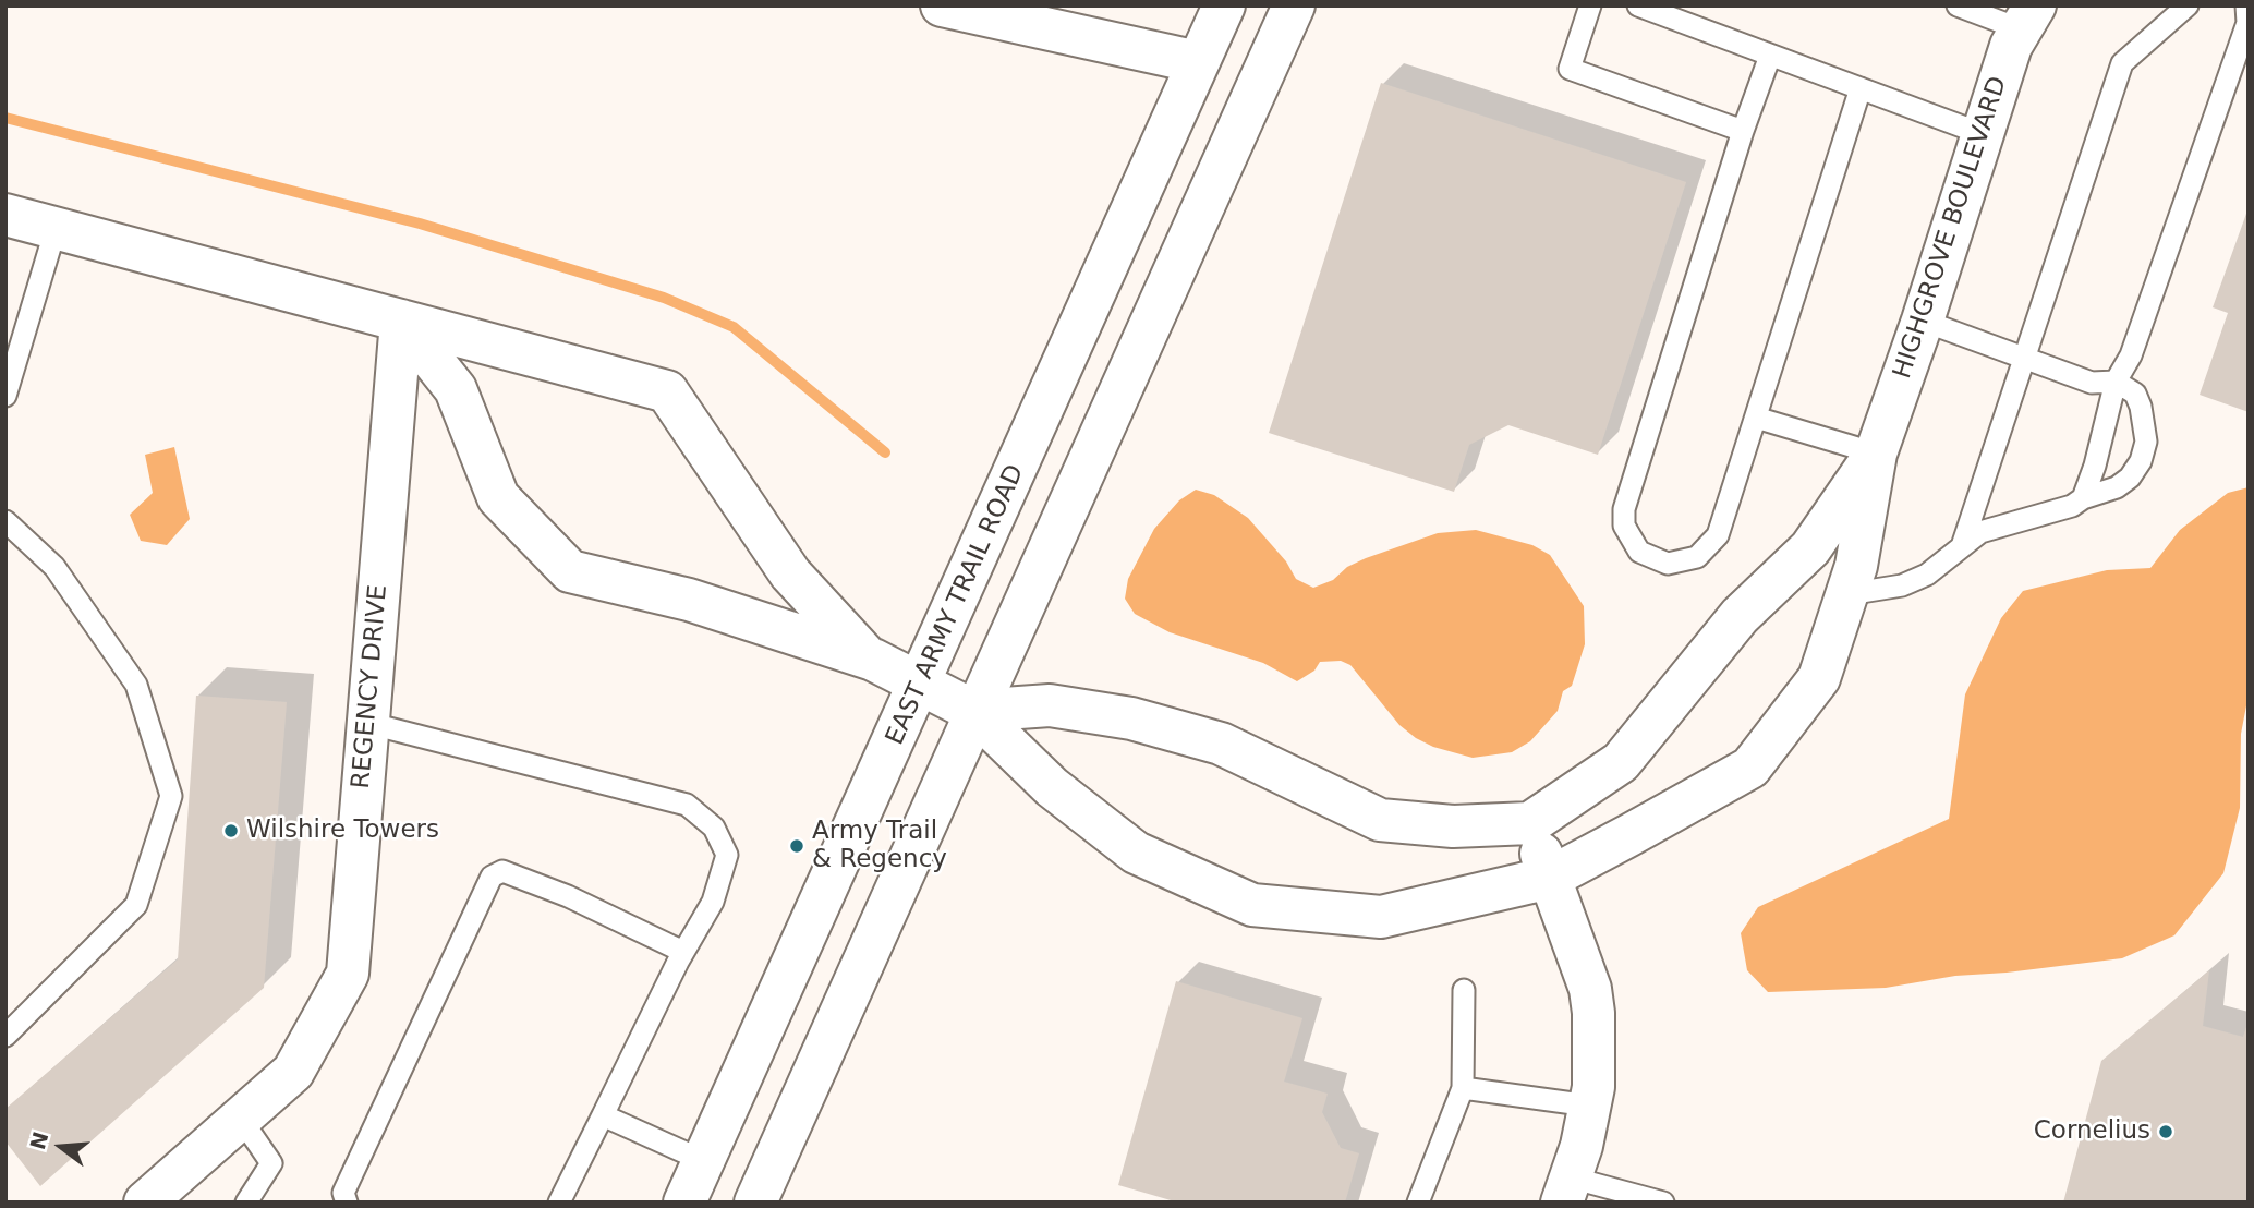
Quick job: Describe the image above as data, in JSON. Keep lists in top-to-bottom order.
{
  "streets": {
    "street": ["HIGHGROVE BOULEVARD", "EAST ARMY TRAIL ROAD", "REGENCY DRIVE"]
  },
  "places": ["Wilshire Towers", "Army Trail & Regency", "Cornelius"],
  "north": "left"
}
